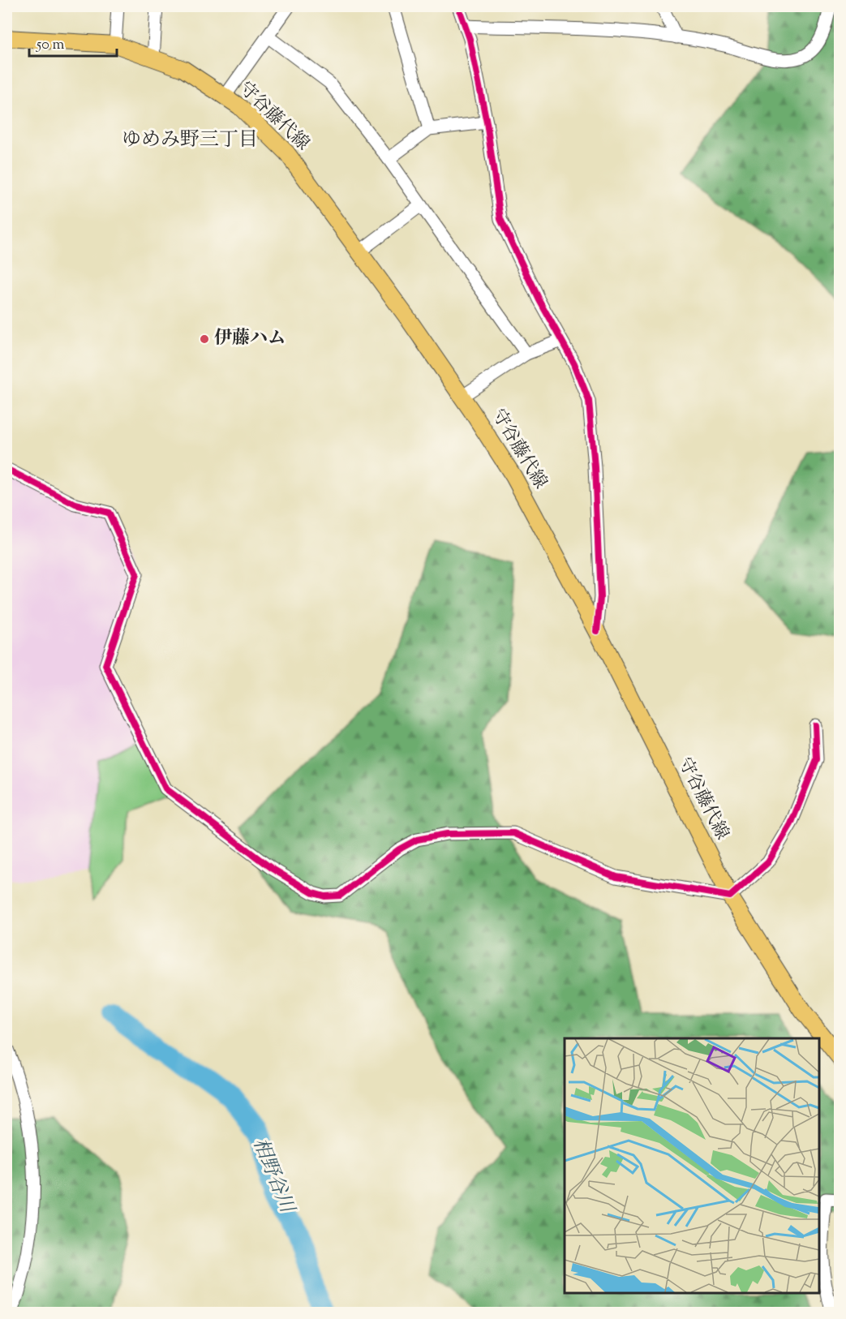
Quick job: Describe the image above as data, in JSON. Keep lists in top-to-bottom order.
{
  "streets": {
    "main road": ["守谷藤代線"]
  },
  "districts": ["ゆめみ野三丁目"],
  "water": ["相野谷川"],
  "places": ["伊藤ハム"],
  "scale_bar": "50 m"
}
